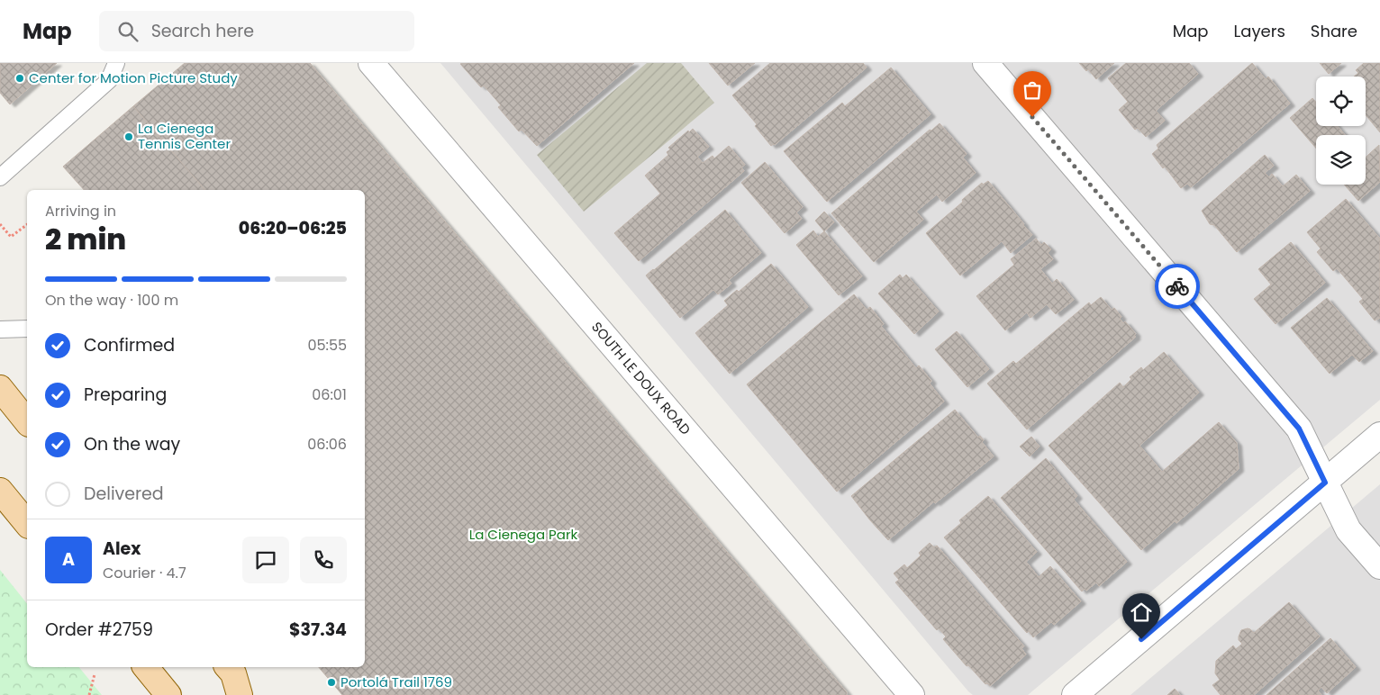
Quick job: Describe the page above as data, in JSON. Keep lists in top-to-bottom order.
{
  "streets": {
    "street": ["SOUTH LE DOUX ROAD"]
  },
  "parks": ["La Cienega Park"],
  "places": ["Center for Motion Picture Study", "La Cienega Tennis Center", "Portolá Trail 1769"],
  "page": {
    "header": "Map",
    "search": "Search here",
    "nav": ["Map", "Layers", "Share"],
    "heading": ["2 min", "Arriving in", "06:20–06:25"],
    "panel": [
      "Alex",
      "Courier · 4.7",
      "Order #2759",
      "$37.34"
    ],
    "bar": "On the way · 100 m",
    "list": [
      ["Confirmed", "05:55"],
      ["Preparing", "06:01"],
      ["On the way", "06:06"],
      "Delivered"
    ],
    "round": "A"
  }
}
